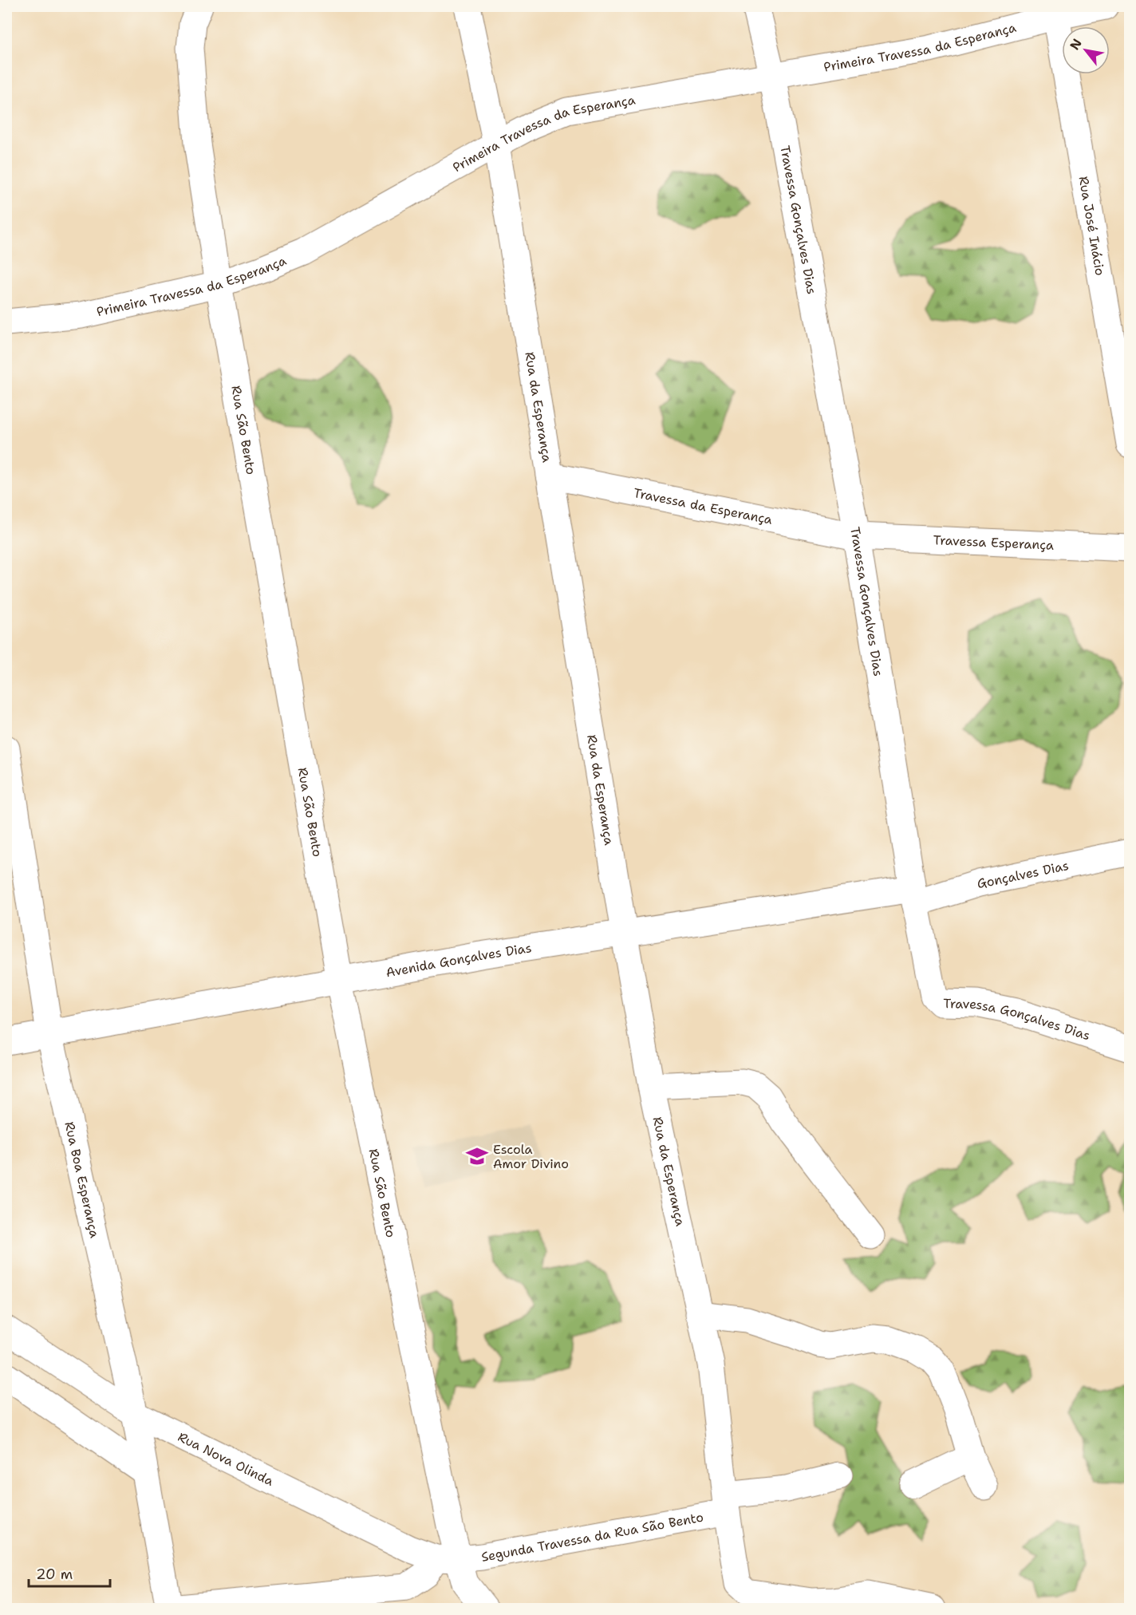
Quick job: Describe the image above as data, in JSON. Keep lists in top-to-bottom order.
{
  "streets": {
    "street": [
      "Primeira Travessa da Esperança",
      "Travessa Gonçalves Dias",
      "Rua José Inácio",
      "Rua da Esperança",
      "Rua São Bento",
      "Travessa da Esperança",
      "Travessa Esperança",
      "Gonçalves Dias",
      "Avenida Gonçalves Dias",
      "Rua Boa Esperança",
      "Rua Nova Olinda",
      "Segunda Travessa da Rua São Bento"
    ]
  },
  "crossings": [
    ["Primeira Travessa da Esperança", "Travessa Gonçalves Dias"],
    ["Primeira Travessa da Esperança", "Rua José Inácio"],
    ["Primeira Travessa da Esperança", "Rua da Esperança"],
    ["Primeira Travessa da Esperança", "Rua São Bento"],
    ["Travessa Gonçalves Dias", "Travessa da Esperança"],
    ["Travessa Gonçalves Dias", "Travessa Esperança"],
    ["Travessa Gonçalves Dias", "Gonçalves Dias"],
    ["Travessa Gonçalves Dias", "Avenida Gonçalves Dias"],
    ["Rua da Esperança", "Travessa da Esperança"],
    ["Rua da Esperança", "Avenida Gonçalves Dias"],
    ["Rua da Esperança", "Segunda Travessa da Rua São Bento"],
    ["Rua São Bento", "Avenida Gonçalves Dias"],
    ["Rua São Bento", "Rua Nova Olinda"],
    ["Rua São Bento", "Segunda Travessa da Rua São Bento"],
    ["Travessa da Esperança", "Travessa Esperança"],
    ["Gonçalves Dias", "Avenida Gonçalves Dias"],
    ["Avenida Gonçalves Dias", "Rua Boa Esperança"],
    ["Rua Boa Esperança", "Rua Nova Olinda"],
    ["Rua Nova Olinda", "Segunda Travessa da Rua São Bento"]
  ],
  "places": {
    "school or university": ["Escola Amor Divino"]
  },
  "scale_bar": "20 m",
  "north": "top left"
}
